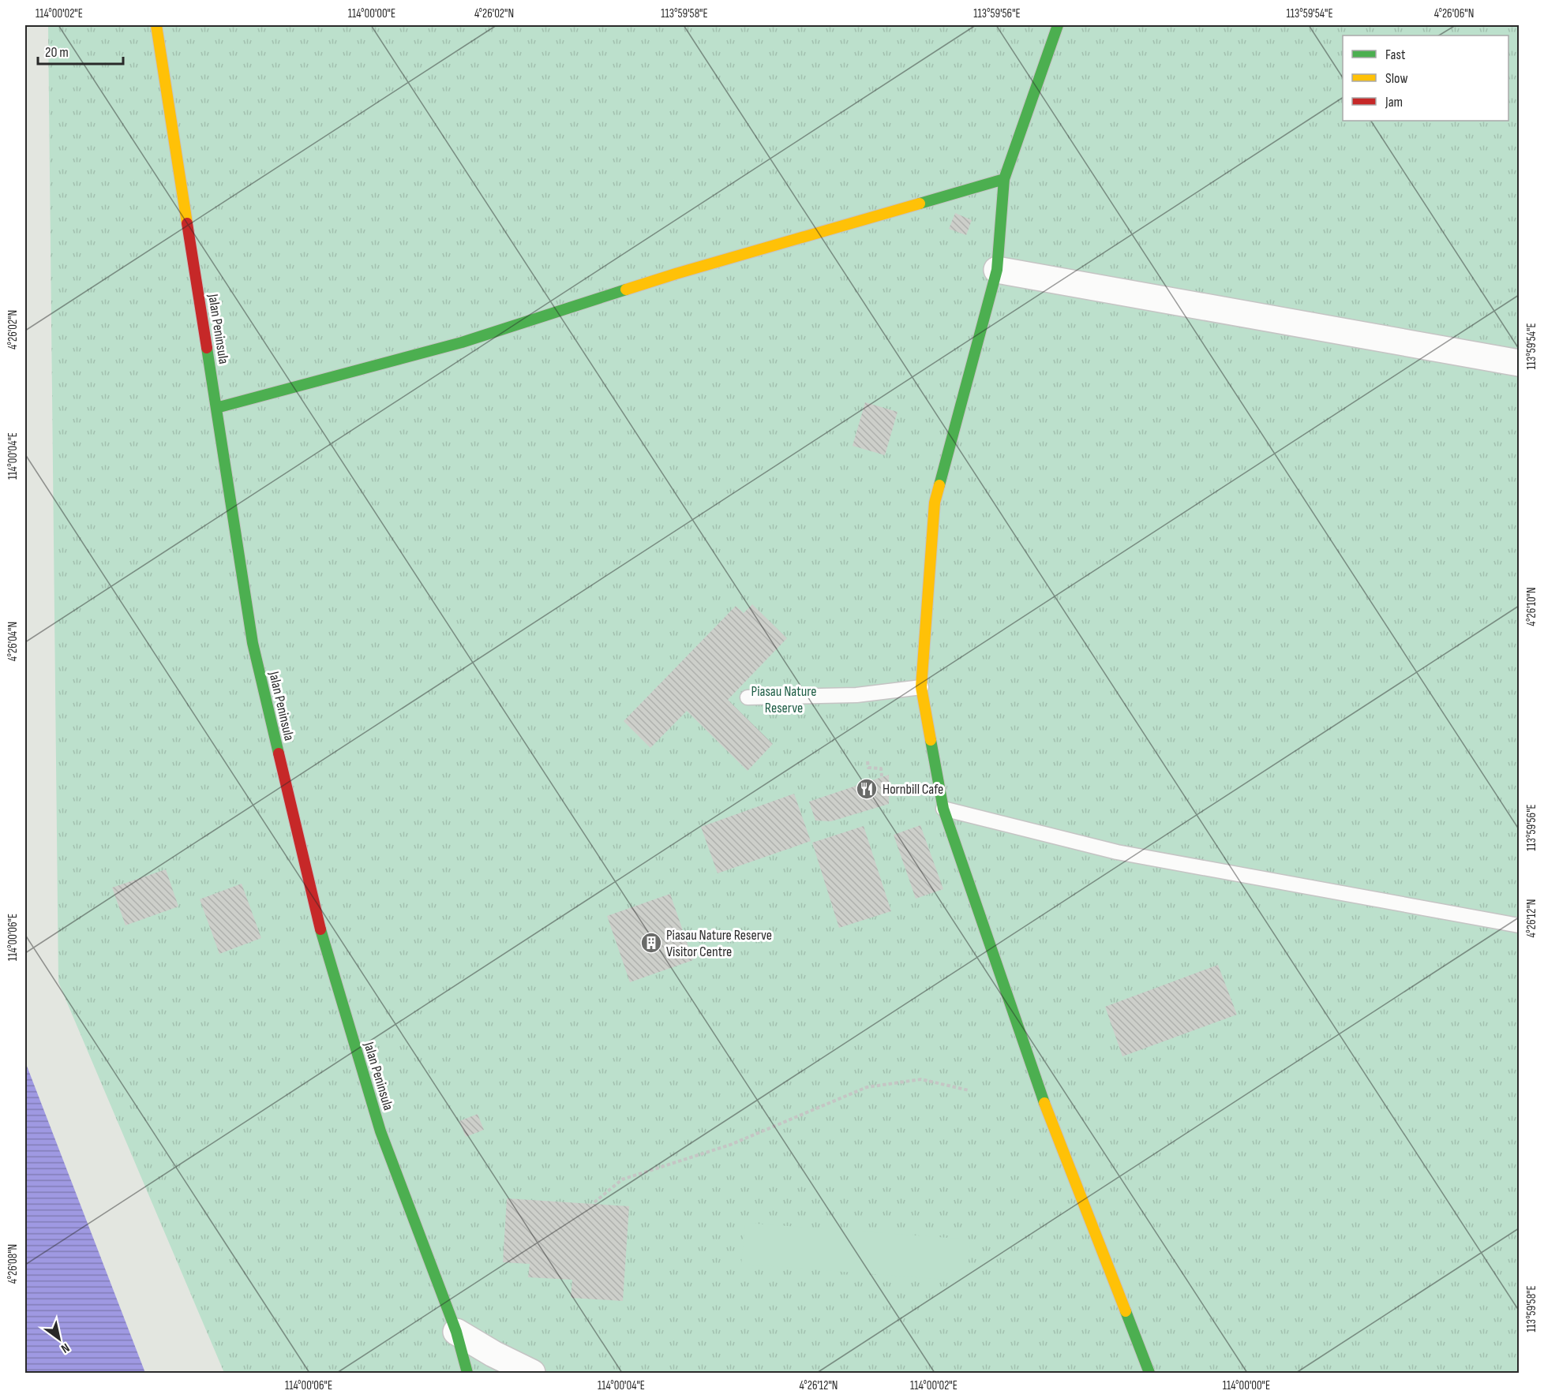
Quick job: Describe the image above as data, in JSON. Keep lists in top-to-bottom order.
{
  "streets": {
    "street": ["Jalan Peninsula"]
  },
  "parks": ["Piasau Nature Reserve"],
  "places": {
    "restaurant": ["Hornbill Cafe"],
    "building": ["Piasau Nature Reserve Visitor Centre"]
  },
  "legend": ["Fast", "Slow", "Jam"],
  "scale_bar": "20 m",
  "north": "bottom right",
  "coordinates": [
    "114°00'02\"E",
    "114°00'00\"E",
    "4°26'02\"N",
    "113°59'58\"E",
    "113°59'56\"E",
    "113°59'54\"E",
    "4°26'06\"N",
    "114°00'04\"E",
    "4°26'10\"N",
    "4°26'04\"N",
    "4°26'12\"N",
    "114°00'06\"E",
    "4°26'08\"N"
  ]
}
